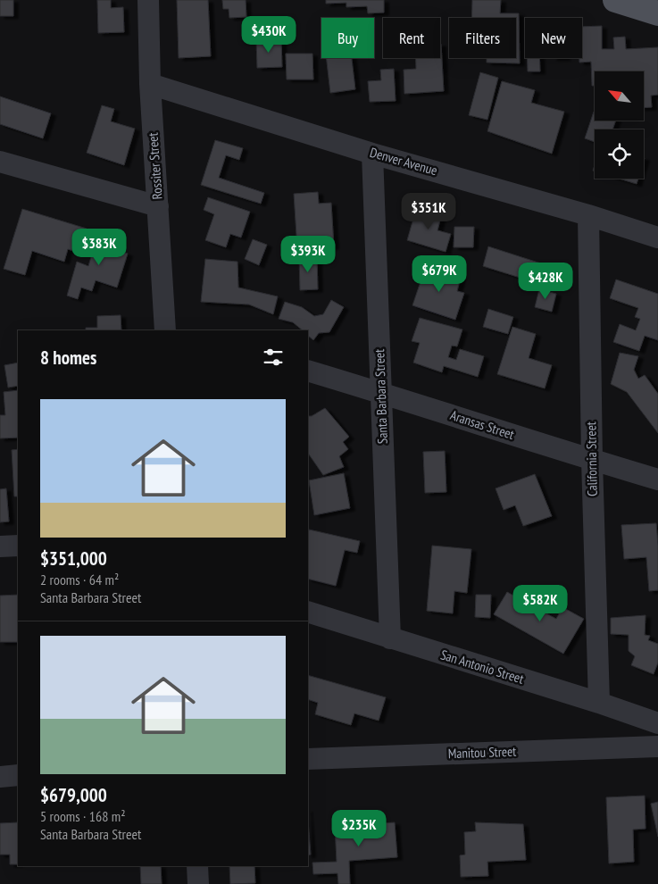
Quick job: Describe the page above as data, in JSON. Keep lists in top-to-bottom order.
{
  "streets": {
    "street": [
      "Denver Avenue",
      "Rossiter Street",
      "Santa Barbara Street",
      "Aransas Street",
      "California Street",
      "San Antonio Street",
      "Manitou Street"
    ]
  },
  "crossings": [
    ["Denver Avenue", "Rossiter Street"],
    ["Denver Avenue", "Santa Barbara Street"],
    ["Denver Avenue", "California Street"],
    ["Santa Barbara Street", "Aransas Street"],
    ["Santa Barbara Street", "San Antonio Street"],
    ["Aransas Street", "California Street"],
    ["California Street", "San Antonio Street"]
  ],
  "north": "top left",
  "page": {
    "price": [
      "$430K",
      "$351K",
      "$383K",
      "$393K",
      "$679K",
      "$428K",
      "$582K",
      "$235K"
    ],
    "chip": [
      "Buy",
      "Rent",
      "Filters",
      "New"
    ],
    "heading": "8 homes",
    "list": [
      {
        "name": "$351,000",
        "note": "2 rooms · 64 m² · Santa Barbara Street"
      },
      {
        "name": "$679,000",
        "note": "5 rooms · 168 m² · Santa Barbara Street"
      }
    ]
  }
}
